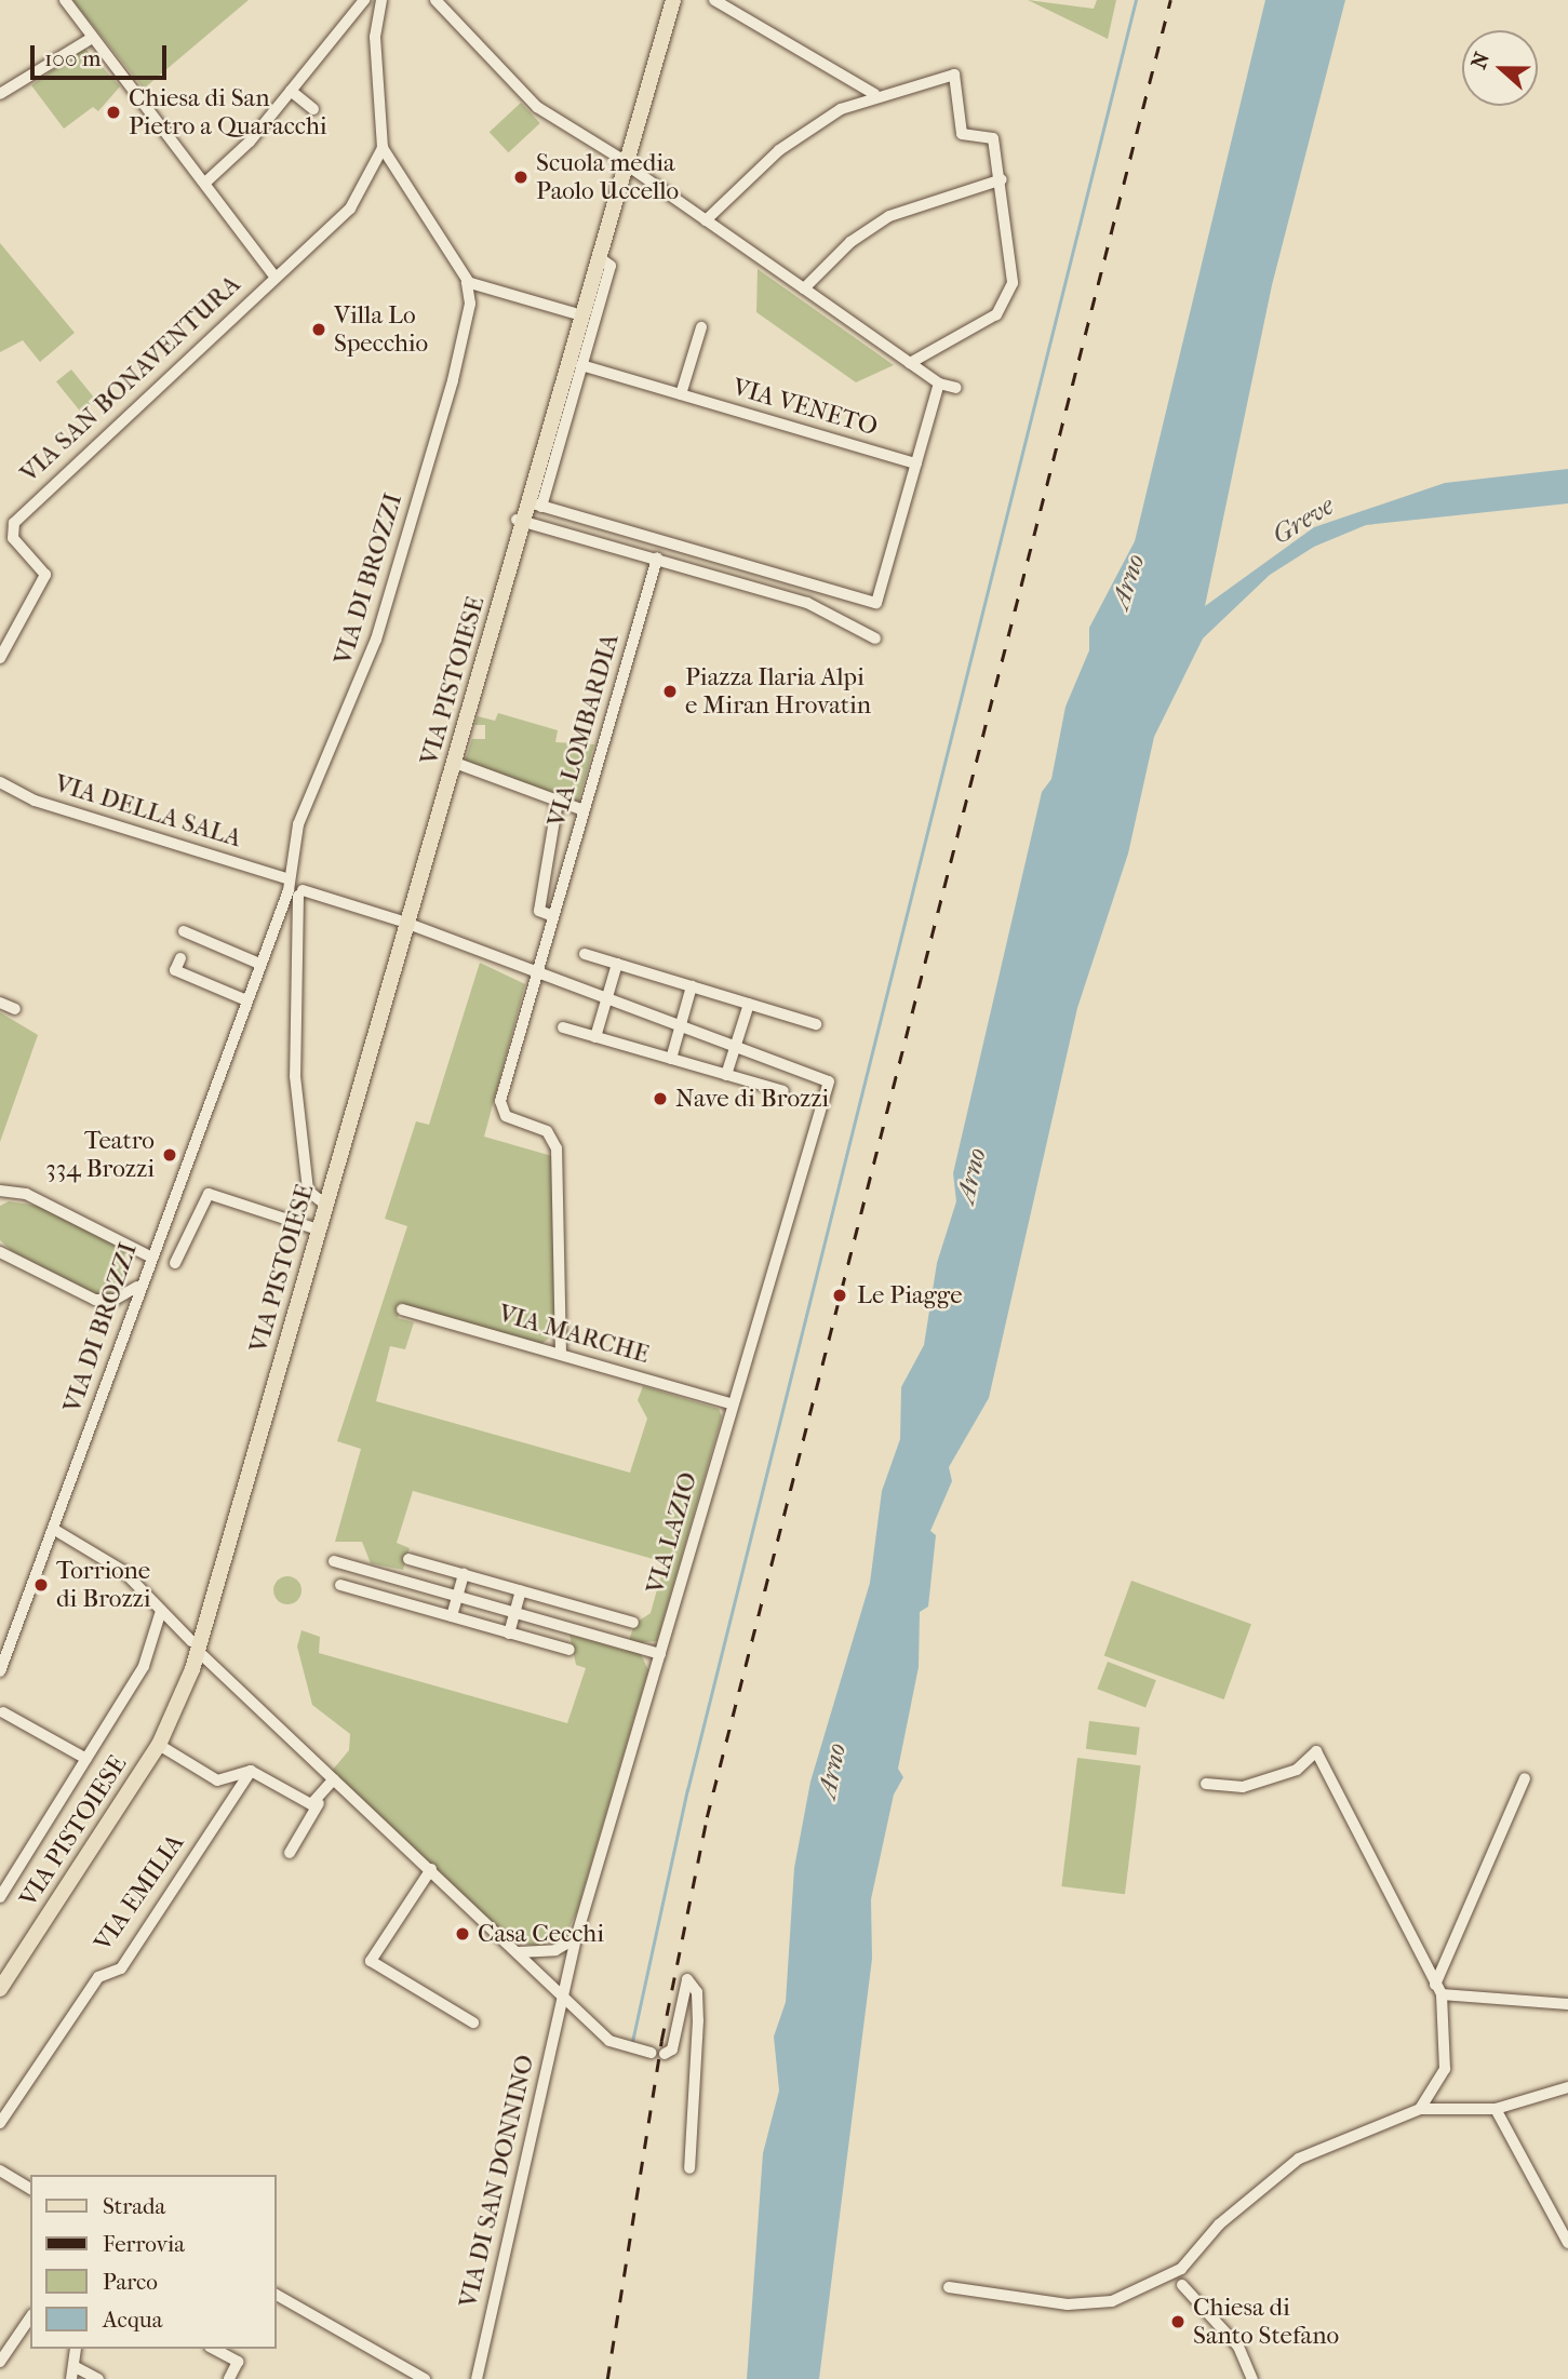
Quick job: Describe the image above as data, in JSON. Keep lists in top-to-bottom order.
{
  "streets": {
    "main road": ["VIA PISTOIESE"],
    "street": [
      "VIA SAN BONAVENTURA",
      "VIA VENETO",
      "VIA DI BROZZI",
      "VIA LOMBARDIA",
      "VIA DELLA SALA",
      "VIA MARCHE",
      "VIA LAZIO",
      "VIA EMILIA",
      "VIA DI SAN DONNINO"
    ]
  },
  "crossings": [
    ["VIA VENETO", "VIA PISTOIESE"],
    ["VIA DI BROZZI", "VIA DELLA SALA"],
    ["VIA PISTOIESE", "VIA DELLA SALA"],
    ["VIA LOMBARDIA", "VIA DELLA SALA"],
    ["VIA LOMBARDIA", "VIA MARCHE"],
    ["VIA DELLA SALA", "VIA LAZIO"],
    ["VIA MARCHE", "VIA LAZIO"],
    ["VIA LAZIO", "VIA DI SAN DONNINO"]
  ],
  "water": ["Greve", "Arno"],
  "places": [
    "Chiesa di San Pietro a Quaracchi",
    "Scuola media Paolo Uccello",
    "Villa Lo Specchio",
    "Piazza Ilaria Alpi e Miran Hrovatin",
    "Nave di Brozzi",
    "Teatro 334 Brozzi",
    "Le Piagge",
    "Torrione di Brozzi",
    "Casa Cecchi",
    "Chiesa di Santo Stefano"
  ],
  "legend": [
    "Strada",
    "Ferrovia",
    "Parco",
    "Acqua"
  ],
  "scale_bar": "100 m",
  "north": "left"
}
